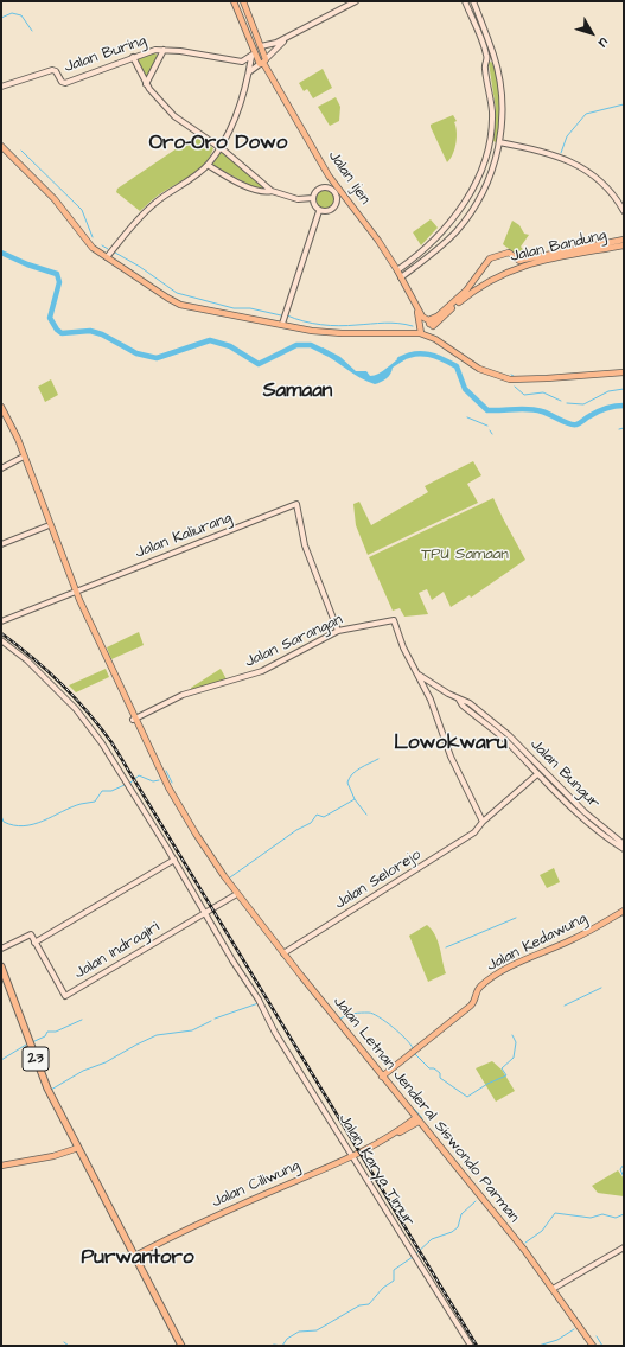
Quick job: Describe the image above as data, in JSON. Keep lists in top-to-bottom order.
{
  "streets": {
    "highway": ["23"],
    "main road": [
      "Jalan Buring",
      "Jalan Ijen",
      "Jalan Bandung",
      "Jalan Kaliurang",
      "Jalan Sarangan",
      "Jalan Bungur",
      "Jalan Selorejo",
      "Jalan Kedawung",
      "Jalan Indragiri",
      "Jalan Letnan Jenderal Siswondo Parman",
      "Jalan Karya Timur",
      "Jalan Ciliwung"
    ]
  },
  "crossings": [
    ["Jalan Ijen", "Jalan Bandung"],
    ["Jalan Kaliurang", "Jalan Sarangan"],
    ["Jalan Sarangan", "Jalan Bungur"],
    ["Jalan Sarangan", "Jalan Letnan Jenderal Siswondo Parman"],
    ["Jalan Selorejo", "Jalan Letnan Jenderal Siswondo Parman"],
    ["Jalan Kedawung", "Jalan Letnan Jenderal Siswondo Parman"],
    ["Jalan Indragiri", "Jalan Letnan Jenderal Siswondo Parman"],
    ["Jalan Indragiri", "Jalan Karya Timur"],
    ["23", "Jalan Ciliwung"],
    ["Jalan Letnan Jenderal Siswondo Parman", "Jalan Ciliwung"],
    ["Jalan Karya Timur", "Jalan Ciliwung"]
  ],
  "districts": [
    "Oro-Oro Dowo",
    "Samaan",
    "Lowokwaru",
    "Purwantoro"
  ],
  "parks": ["TPU Samaan"],
  "north": "bottom right"
}
